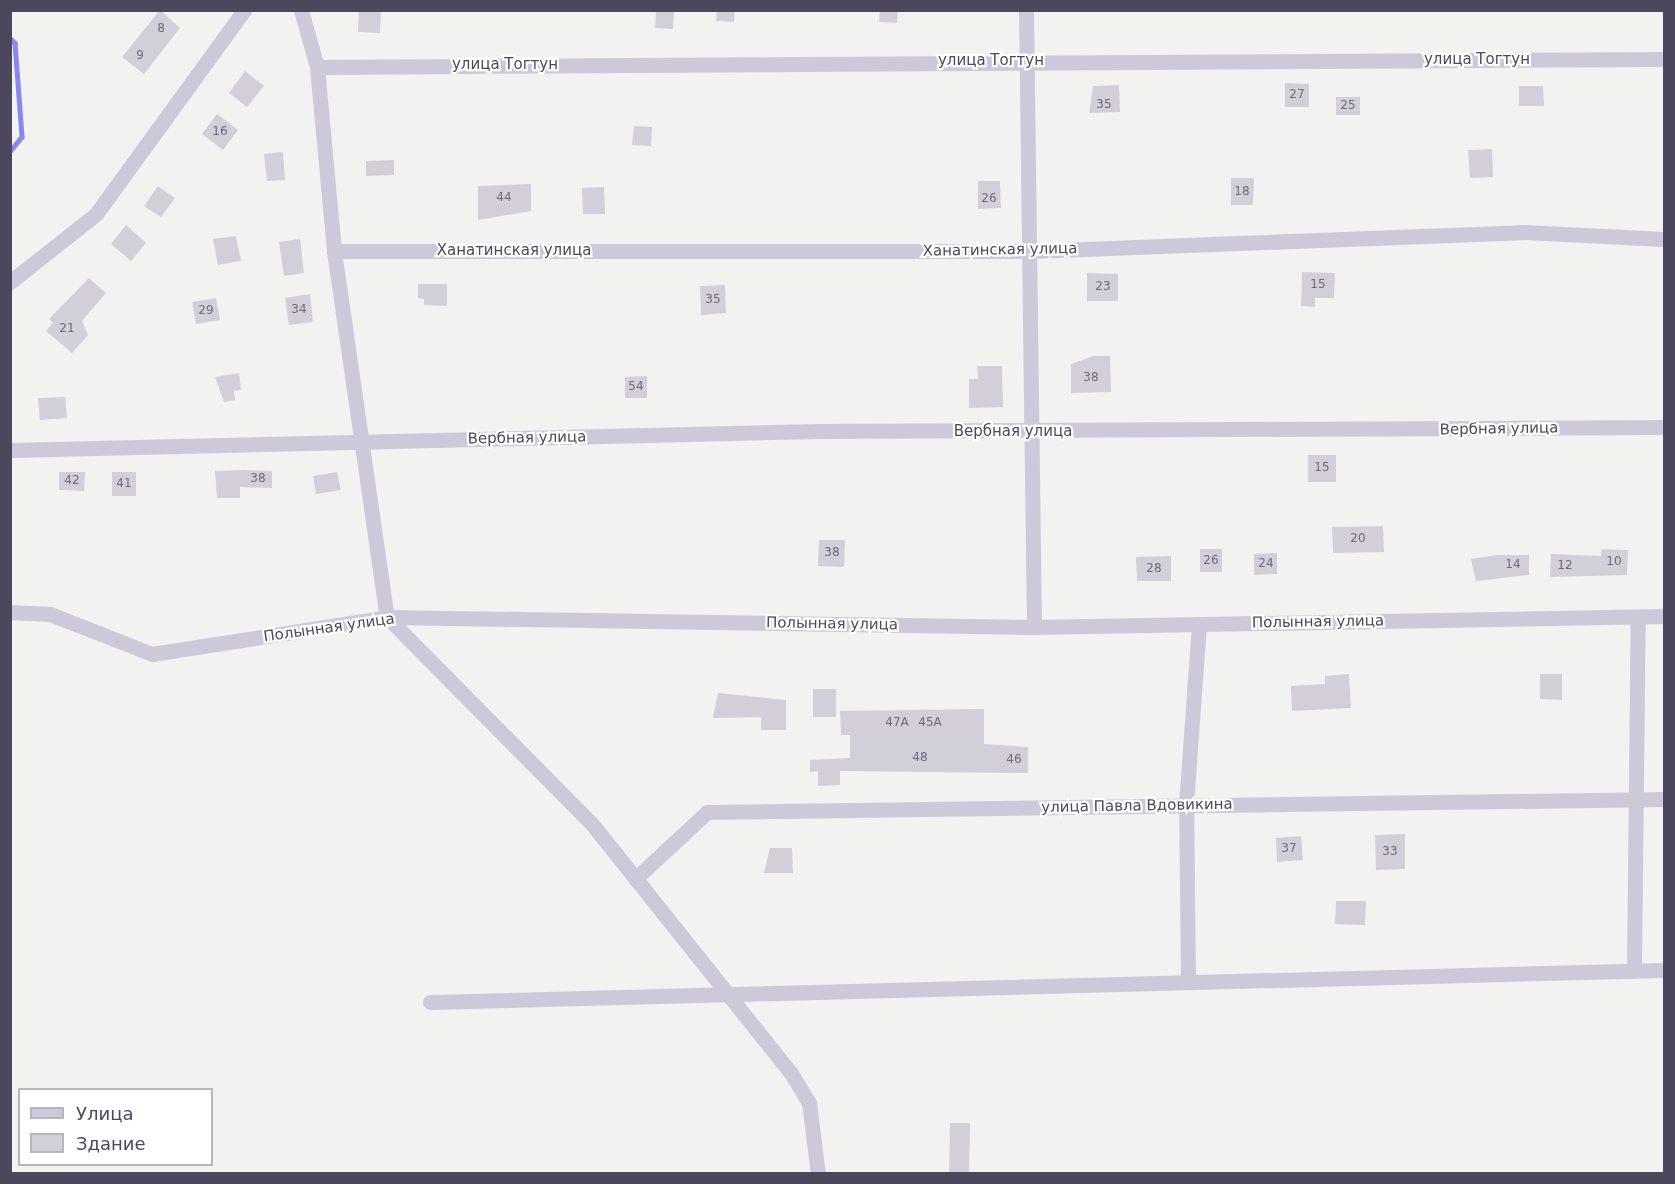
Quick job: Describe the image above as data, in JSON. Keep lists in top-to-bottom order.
{
  "streets": {
    "street": [
      "улица Тогтун",
      "Ханатинская улица",
      "Вербная улица",
      "Полынная улица",
      "улица Павла Вдовикина"
    ]
  },
  "house_numbers": [
    "8",
    "9",
    "27",
    "35",
    "25",
    "16",
    "18",
    "44",
    "26",
    "15",
    "23",
    "35",
    "34",
    "29",
    "21",
    "38",
    "54",
    "15",
    "38",
    "42",
    "41",
    "20",
    "38",
    "26",
    "10",
    "24",
    "14",
    "12",
    "28",
    "47А",
    "45А",
    "48",
    "46",
    "37",
    "33"
  ],
  "legend": ["Улица", "Здание"]
}
